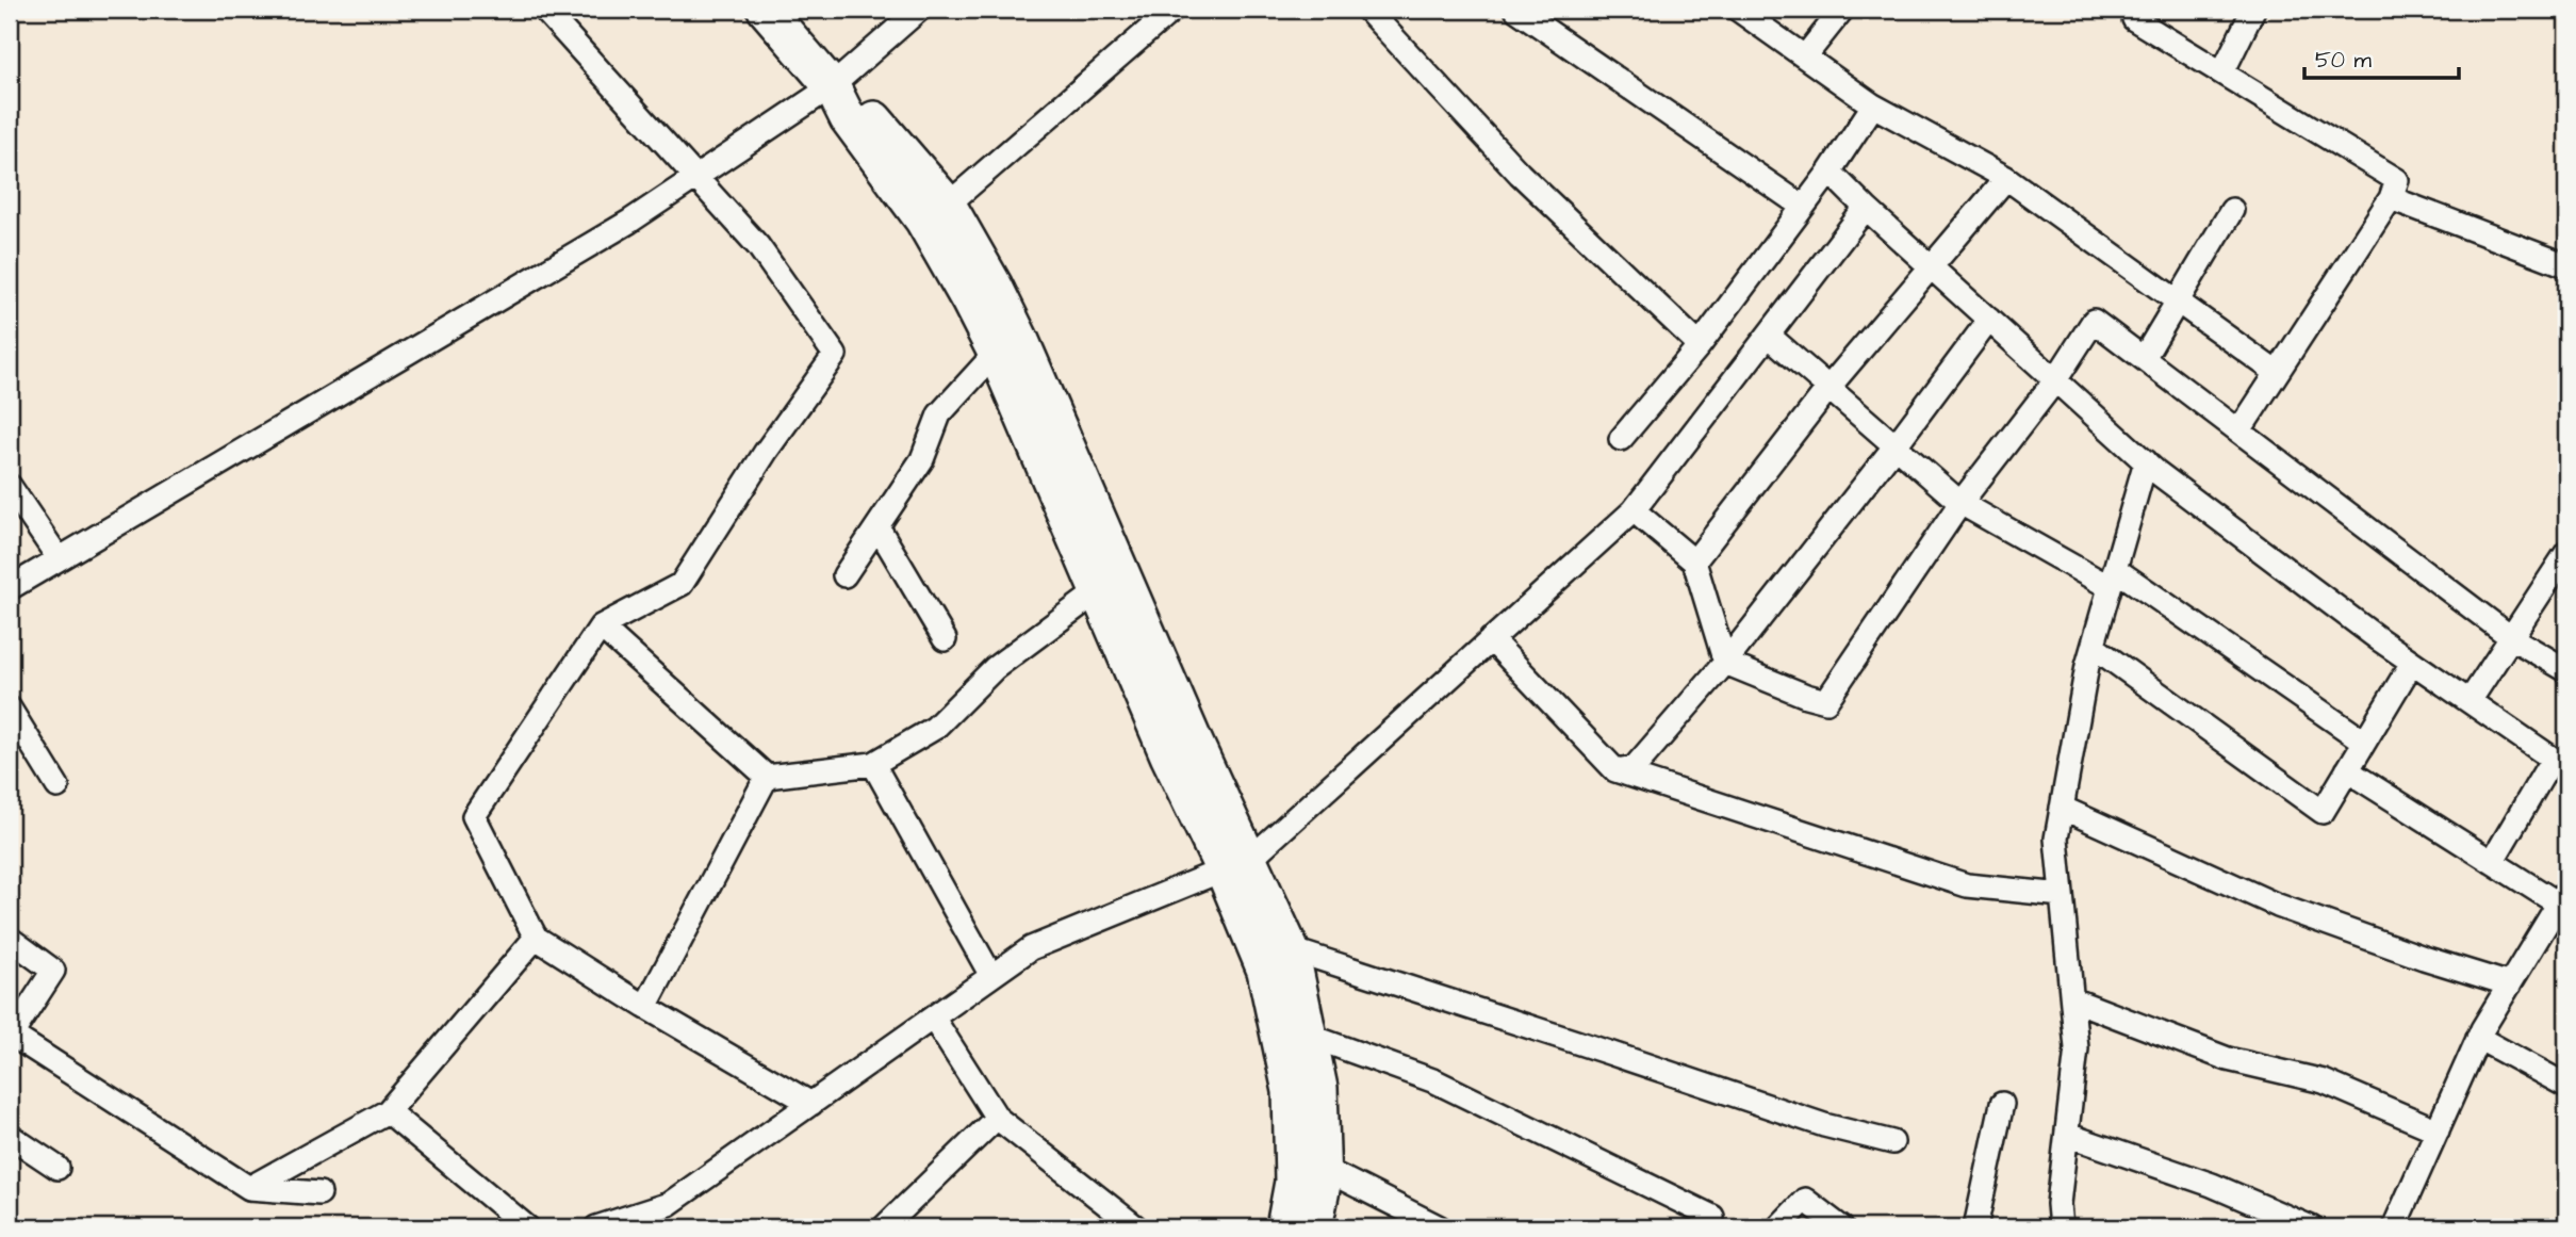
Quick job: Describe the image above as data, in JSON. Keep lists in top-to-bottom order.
{
  "scale_bar": "50 m"
}
